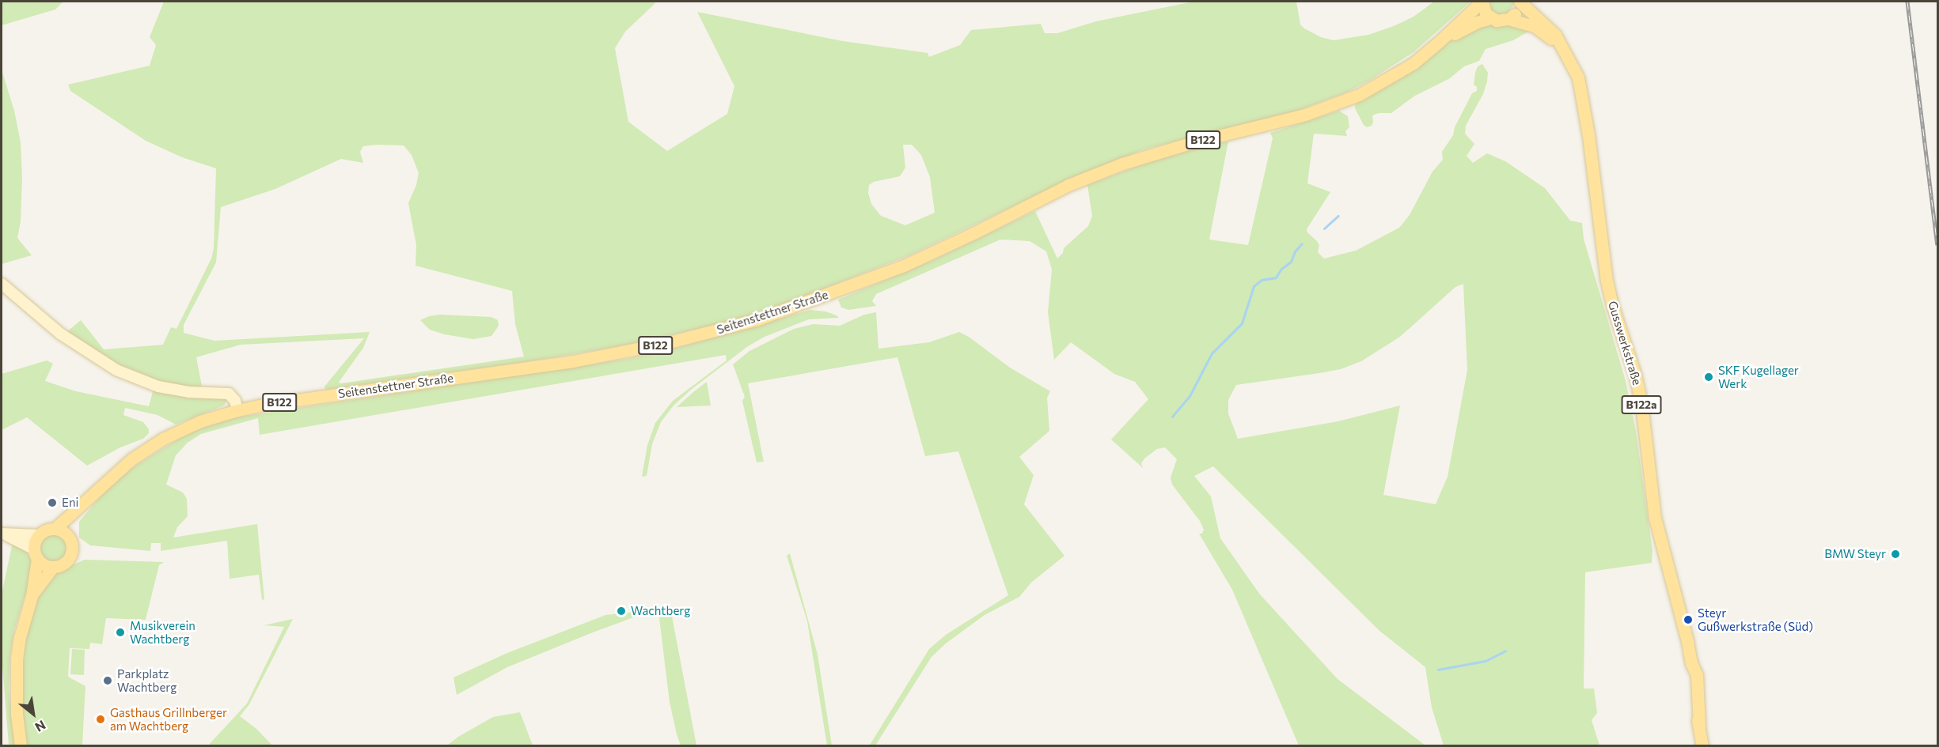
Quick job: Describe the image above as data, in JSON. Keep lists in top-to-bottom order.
{
  "streets": {
    "main road": [
      "B122",
      "Seitenstettner Straße",
      "Gusswerkstraße",
      "B122a"
    ]
  },
  "crossings": [
    ["B122", "Seitenstettner Straße"],
    ["B122", "Gusswerkstraße"]
  ],
  "places": [
    "SKF Kugellager Werk",
    "Eni",
    "BMW Steyr",
    "Wachtberg",
    "Steyr Gußwerkstraße (Süd)",
    "Musikverein Wachtberg",
    "Parkplatz Wachtberg",
    "Gasthaus Grillnberger am Wachtberg"
  ],
  "north": "bottom right"
}
